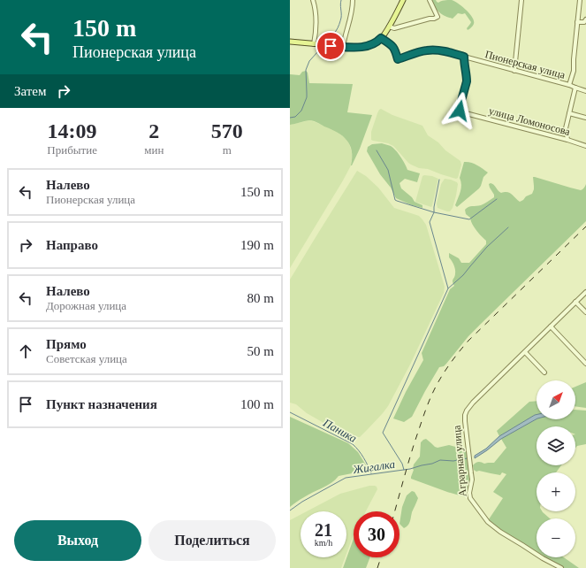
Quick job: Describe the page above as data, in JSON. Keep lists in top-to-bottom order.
{
  "streets": {
    "street": ["Пионерская улица", "улица Ломоносова", "Аграрная улица"]
  },
  "crossings": [
    ["Пионерская улица", "улица Ломоносова"]
  ],
  "water": ["Паника", "Жигалка"],
  "north": "top right",
  "page": {
    "turn": ["150 m", "Пионерская улица"],
    "then": "Затем",
    "eta": [
      "14:09",
      "Прибытие",
      "2",
      "мин",
      "570",
      "m"
    ],
    "list": [
      {
        "name": "Налево",
        "note": "Пионерская улица",
        "value": "150 m"
      },
      {
        "name": "Направо",
        "value": "190 m"
      },
      {
        "name": "Налево",
        "note": "Дорожная улица",
        "value": "80 m"
      },
      {
        "name": "Прямо",
        "note": "Советская улица",
        "value": "50 m"
      },
      {
        "name": "Пункт назначения",
        "value": "100 m"
      }
    ],
    "map_buttons": ["+", "−"],
    "speed": "21 km/h",
    "limit": "30",
    "buttons": ["Выход", "Поделиться"]
  }
}
